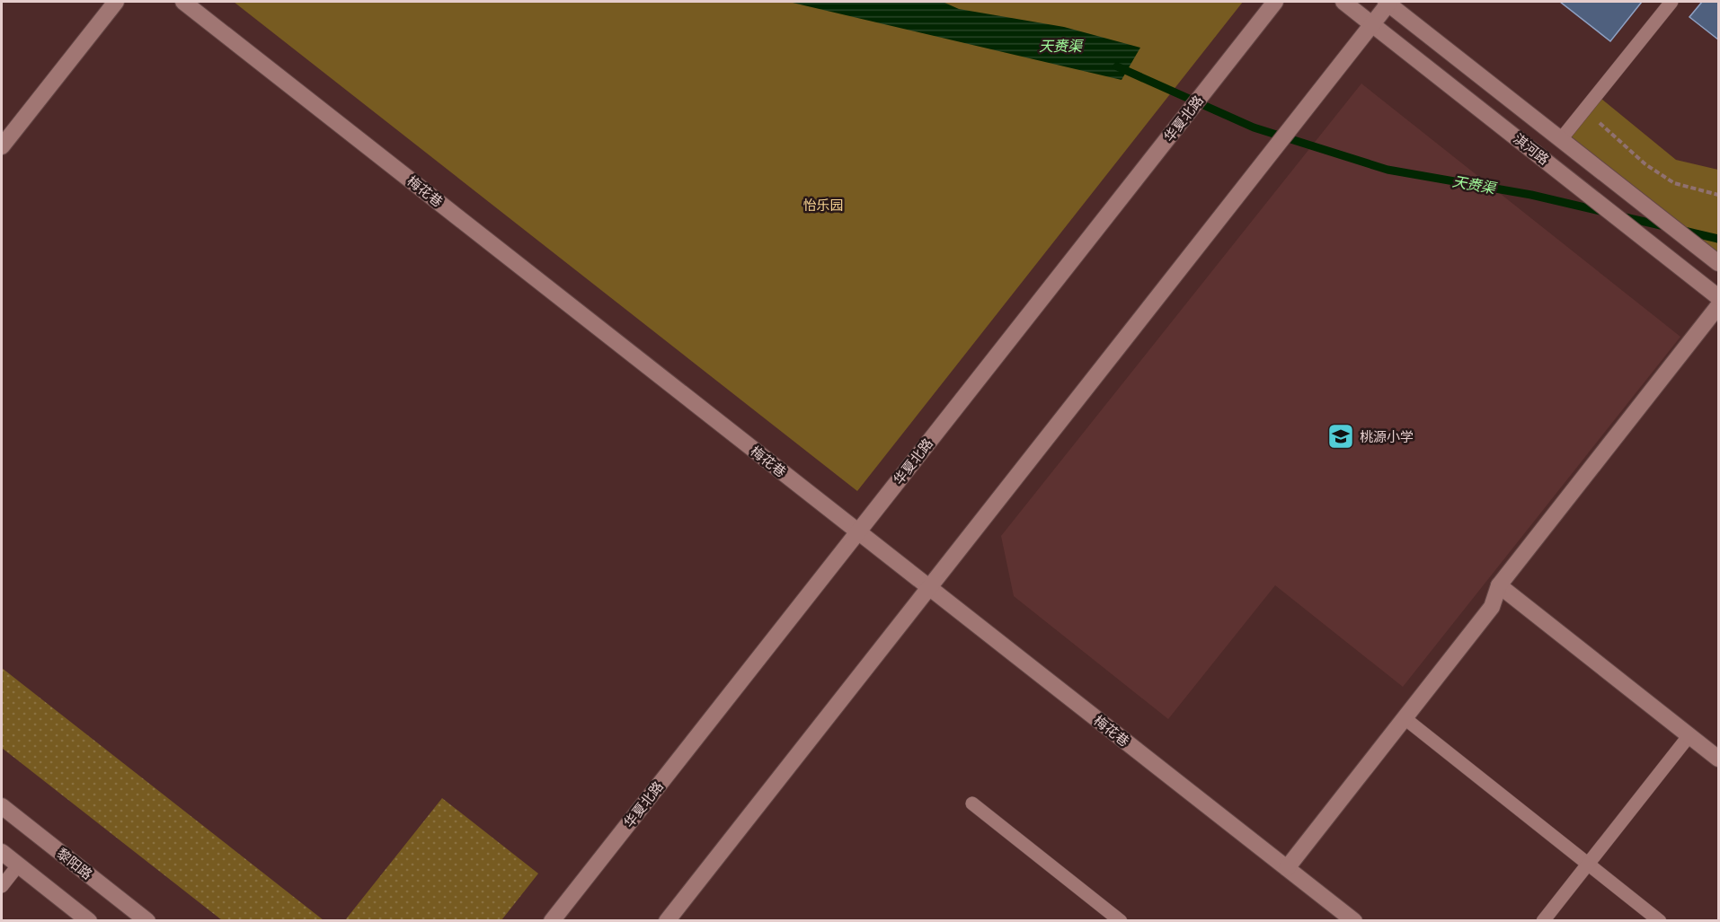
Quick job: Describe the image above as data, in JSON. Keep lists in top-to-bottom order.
{
  "streets": {
    "street": [
      "华夏北路",
      "淇河路",
      "梅花巷",
      "黎阳路"
    ]
  },
  "crossings": [
    ["华夏北路", "梅花巷"]
  ],
  "water": ["天赉渠"],
  "parks": ["怡乐园"],
  "places": {
    "school or university": ["桃源小学"]
  }
}
